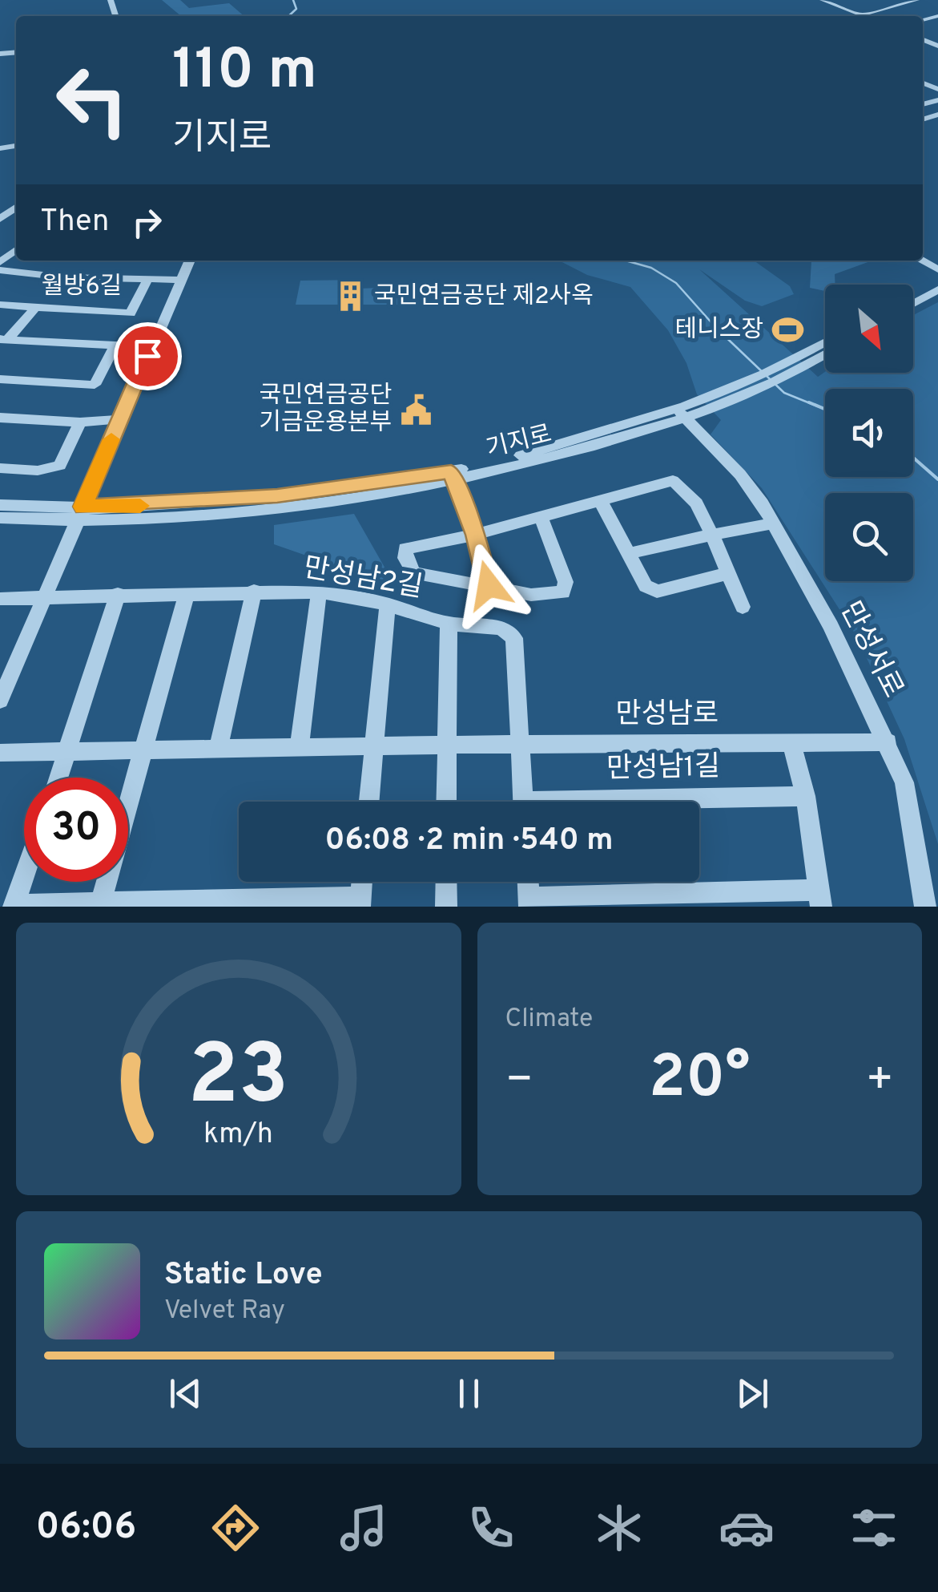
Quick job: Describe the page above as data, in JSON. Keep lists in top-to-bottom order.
{
  "streets": {
    "street": [
      "월방6길",
      "기지로",
      "만성남2길",
      "만성서로",
      "만성남로",
      "만성남1길"
    ]
  },
  "crossings": [
    ["기지로", "만성서로"],
    ["만성남2길", "만성남로"],
    ["만성서로", "만성남로"]
  ],
  "places": {
    "building": ["국민연금공단 제2사옥"],
    "sports": ["테니스장"],
    "public building": ["국민연금공단 기금운용본부"]
  },
  "north": "bottom right",
  "page": {
    "turn": ["110 m", "기지로"],
    "then": "Then",
    "limit": "30",
    "trip": "06:08 · 2 min · 540 m",
    "tile": "Climate",
    "heat": ["−", "20°", "+"],
    "song": ["Static Love", "Velvet Ray"],
    "tabs": "06:06",
    "gauge": ["23", "km/h"]
  }
}
